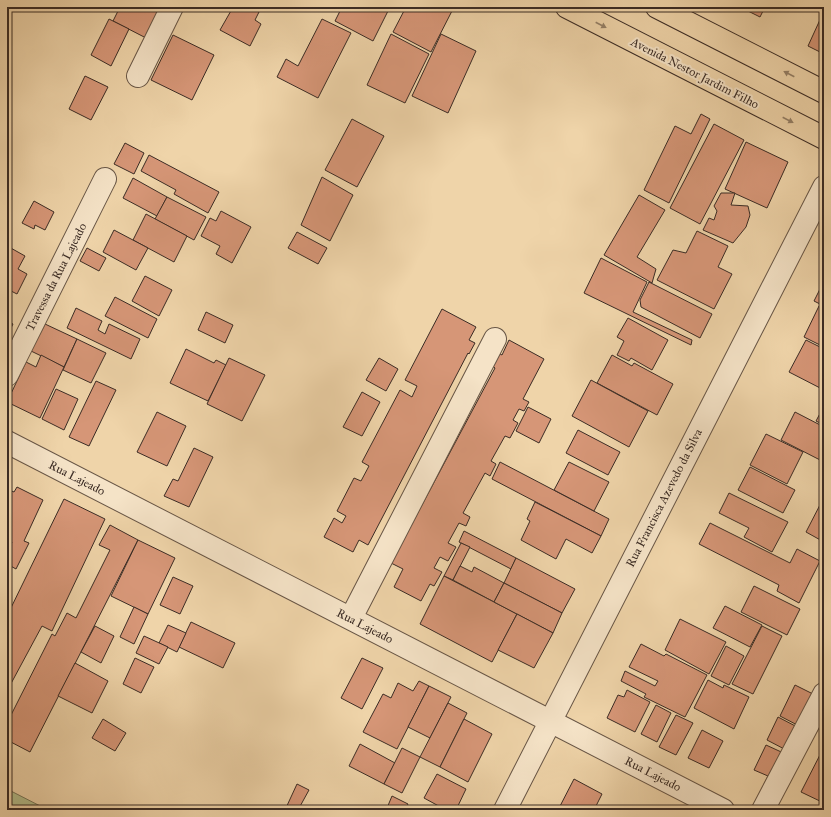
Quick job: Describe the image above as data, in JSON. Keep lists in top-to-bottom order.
{
  "streets": {
    "main road": ["Avenida Nestor Jardim Filho"],
    "street": ["Travessa da Rua Lajeado", "Rua Lajeado", "Rua Francisca Azevedo da Silva"]
  },
  "crossings": [
    ["Rua Lajeado", "Rua Francisca Azevedo da Silva"]
  ]
}
